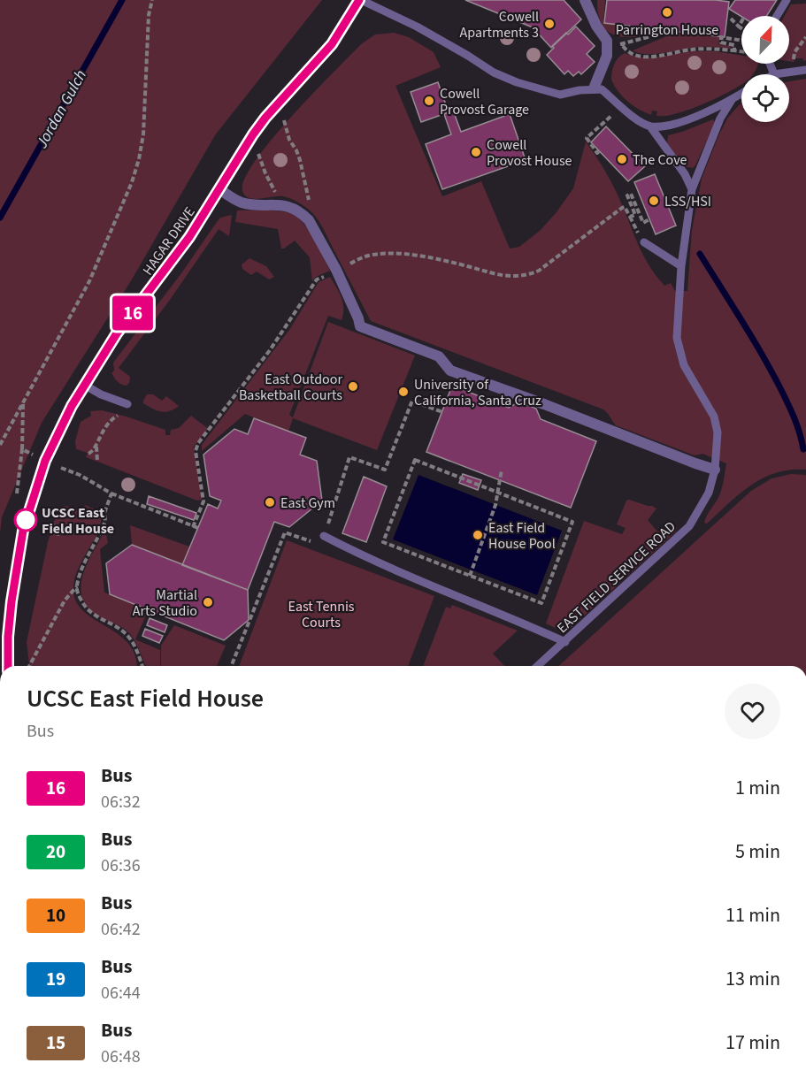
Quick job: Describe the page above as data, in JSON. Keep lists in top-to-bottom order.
{
  "streets": {
    "main road": ["HAGAR DRIVE"],
    "lane": ["EAST FIELD SERVICE ROAD"]
  },
  "water": ["Jordan Gulch"],
  "parks": ["East Tennis Courts"],
  "places": [
    "Parrington House",
    "Cowell Apartments 3",
    "Cowell Provost Garage",
    "Cowell Provost House",
    "The Cove",
    "LSS/HSI",
    "East Outdoor Basketball Courts",
    "University of California, Santa Cruz",
    "East Gym",
    "UCSC East Field House",
    "East Field House Pool",
    "Martial Arts Studio"
  ],
  "lines": ["bus line 16"],
  "north": "top right",
  "page": {
    "on_map": "16",
    "heading": ["UCSC East Field House", "Bus"],
    "list": [
      {
        "mark": "16",
        "name": "Bus",
        "note": "06:32",
        "value": "1 min"
      },
      {
        "mark": "20",
        "name": "Bus",
        "note": "06:36",
        "value": "5 min"
      },
      {
        "mark": "10",
        "name": "Bus",
        "note": "06:42",
        "value": "11 min"
      },
      {
        "mark": "19",
        "name": "Bus",
        "note": "06:44",
        "value": "13 min"
      },
      {
        "mark": "15",
        "name": "Bus",
        "note": "06:48",
        "value": "17 min"
      }
    ]
  }
}
